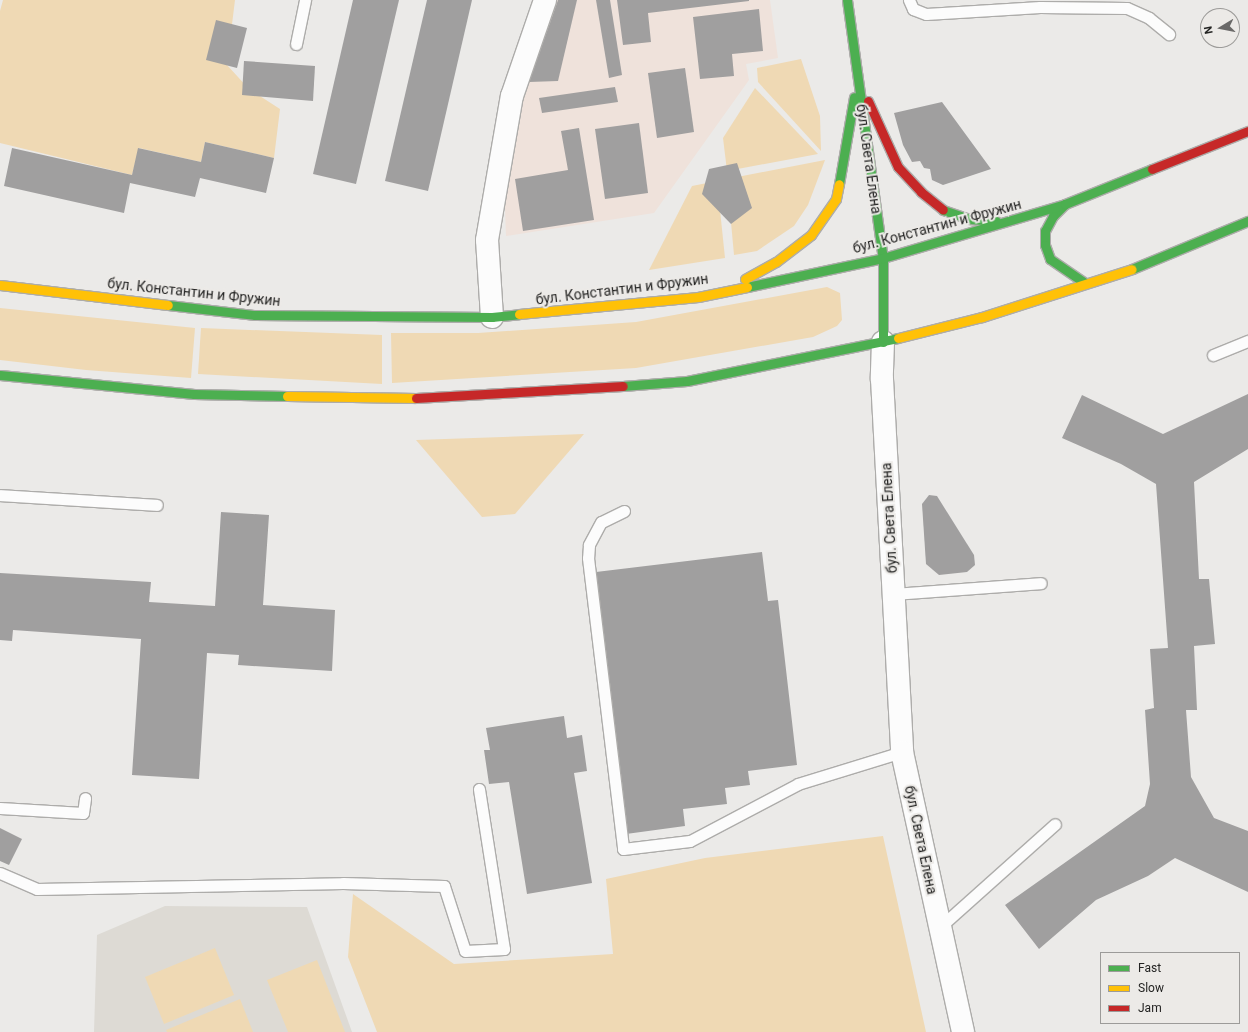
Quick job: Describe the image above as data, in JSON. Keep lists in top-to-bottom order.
{
  "streets": {
    "street": ["бул. Света Елена", "бул. Константин и Фружин"]
  },
  "crossings": [
    ["бул. Света Елена", "бул. Константин и Фружин"]
  ],
  "legend": ["Fast", "Slow", "Jam"],
  "north": "left"
}
